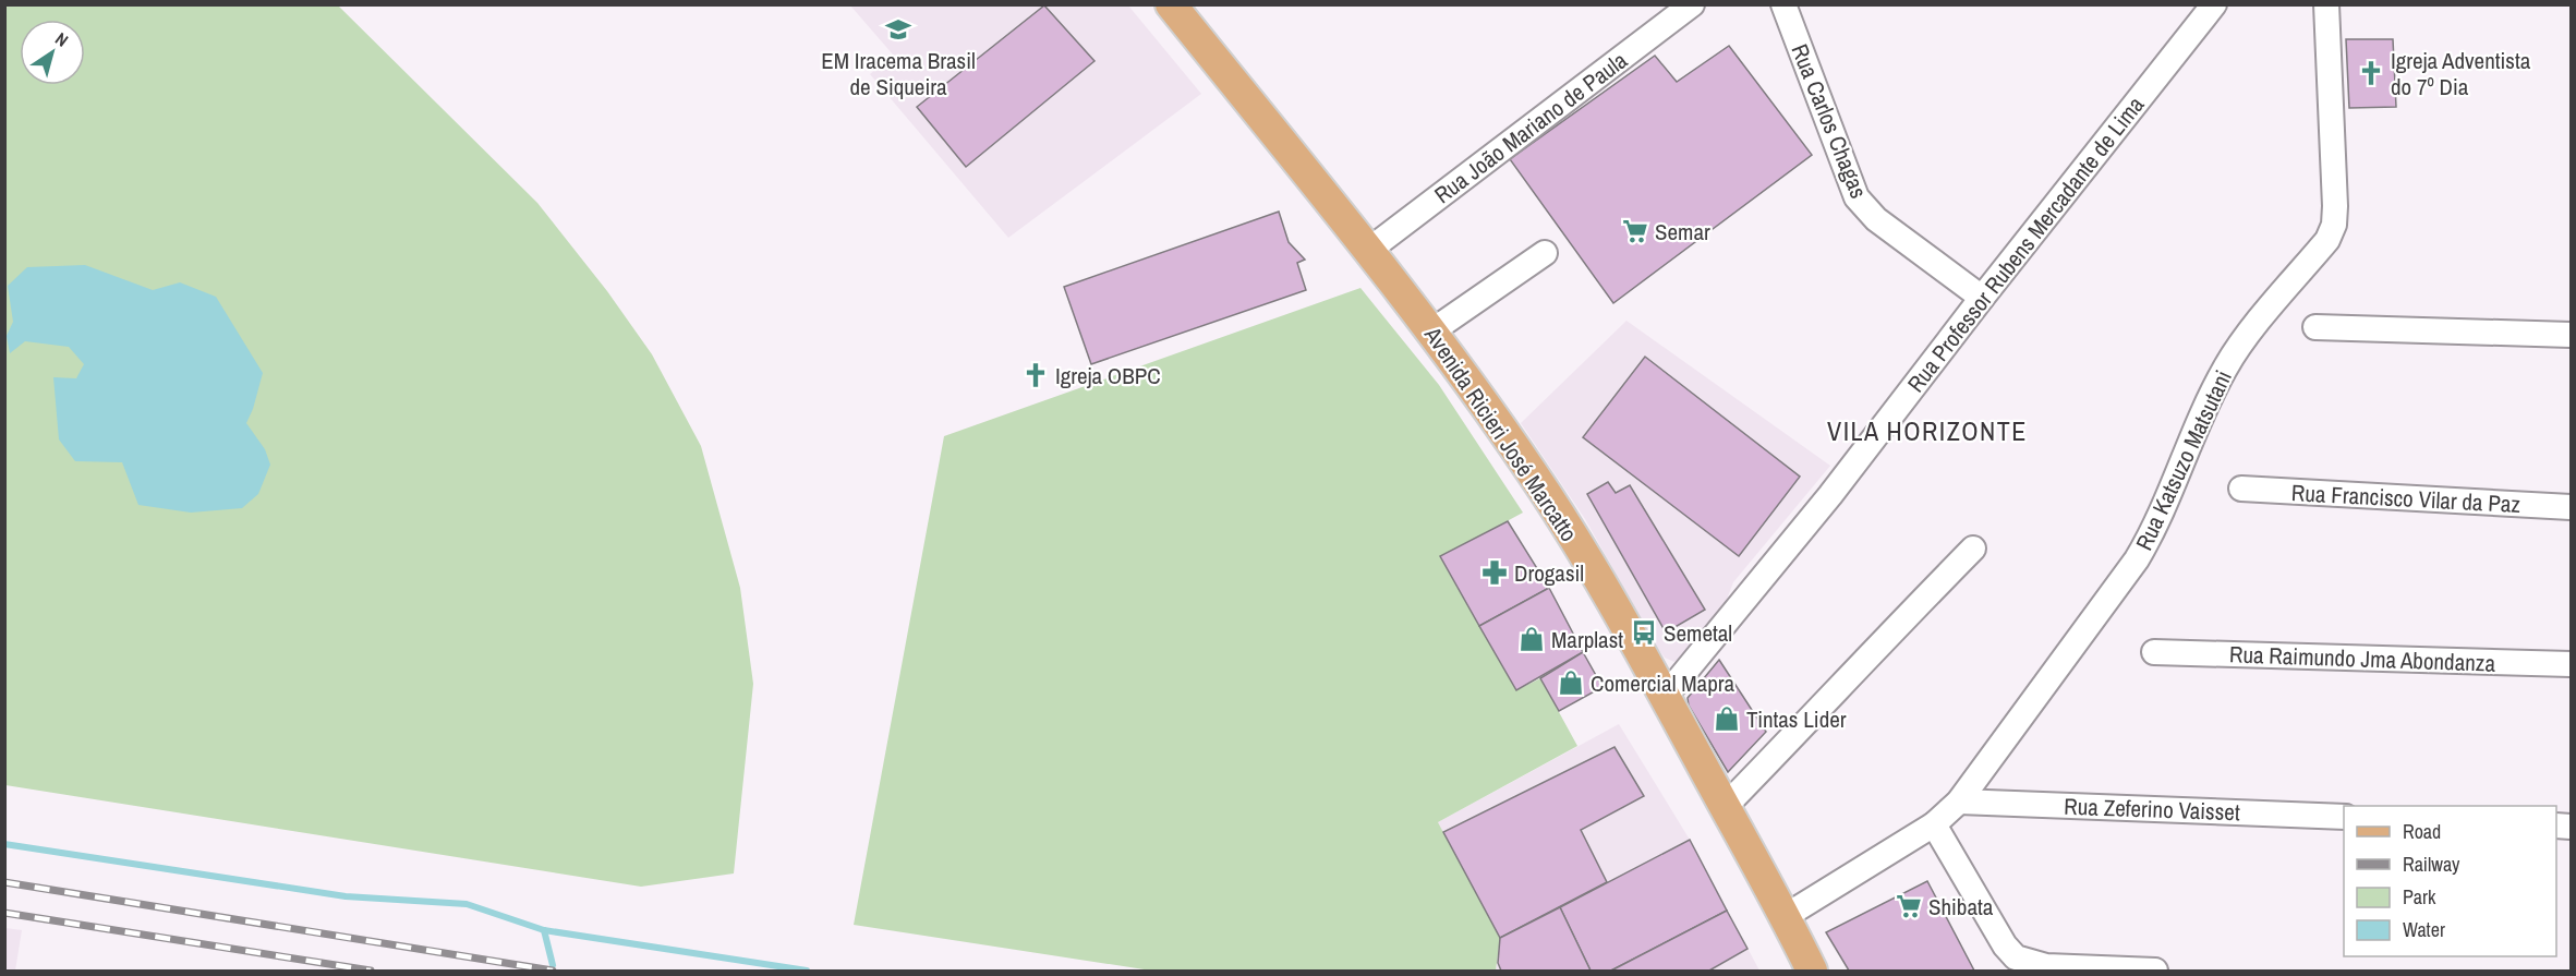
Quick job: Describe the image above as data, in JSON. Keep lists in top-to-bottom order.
{
  "streets": {
    "main road": ["Avenida Ricieri José Marcatto"],
    "street": [
      "Rua Carlos Chagas",
      "Rua João Mariano de Paula",
      "Rua Professor Rubens Mercadante de Lima",
      "Rua Katsuzo Matsutani",
      "Rua Francisco Vilar da Paz",
      "Rua Raimundo Jma Abondanza",
      "Rua Zeferino Vaisset"
    ]
  },
  "crossings": [
    ["Rua Carlos Chagas", "Rua Professor Rubens Mercadante de Lima"],
    ["Rua João Mariano de Paula", "Avenida Ricieri José Marcatto"],
    ["Rua Professor Rubens Mercadante de Lima", "Avenida Ricieri José Marcatto"],
    ["Avenida Ricieri José Marcatto", "Rua Katsuzo Matsutani"],
    ["Rua Katsuzo Matsutani", "Rua Zeferino Vaisset"]
  ],
  "districts": ["VILA HORIZONTE"],
  "places": {
    "school or university": ["EM Iracema Brasil de Siqueira"],
    "church": ["Igreja Adventista do 7º Dia", "Igreja OBPC"],
    "supermarket": ["Semar", "Shibata"],
    "pharmacy": ["Drogasil"],
    "bus stop": ["Semetal"],
    "shop": ["Marplast", "Comercial Mapra", "Tintas Lider"]
  },
  "legend": [
    "Road",
    "Railway",
    "Park",
    "Water"
  ],
  "north": "top right"
}
